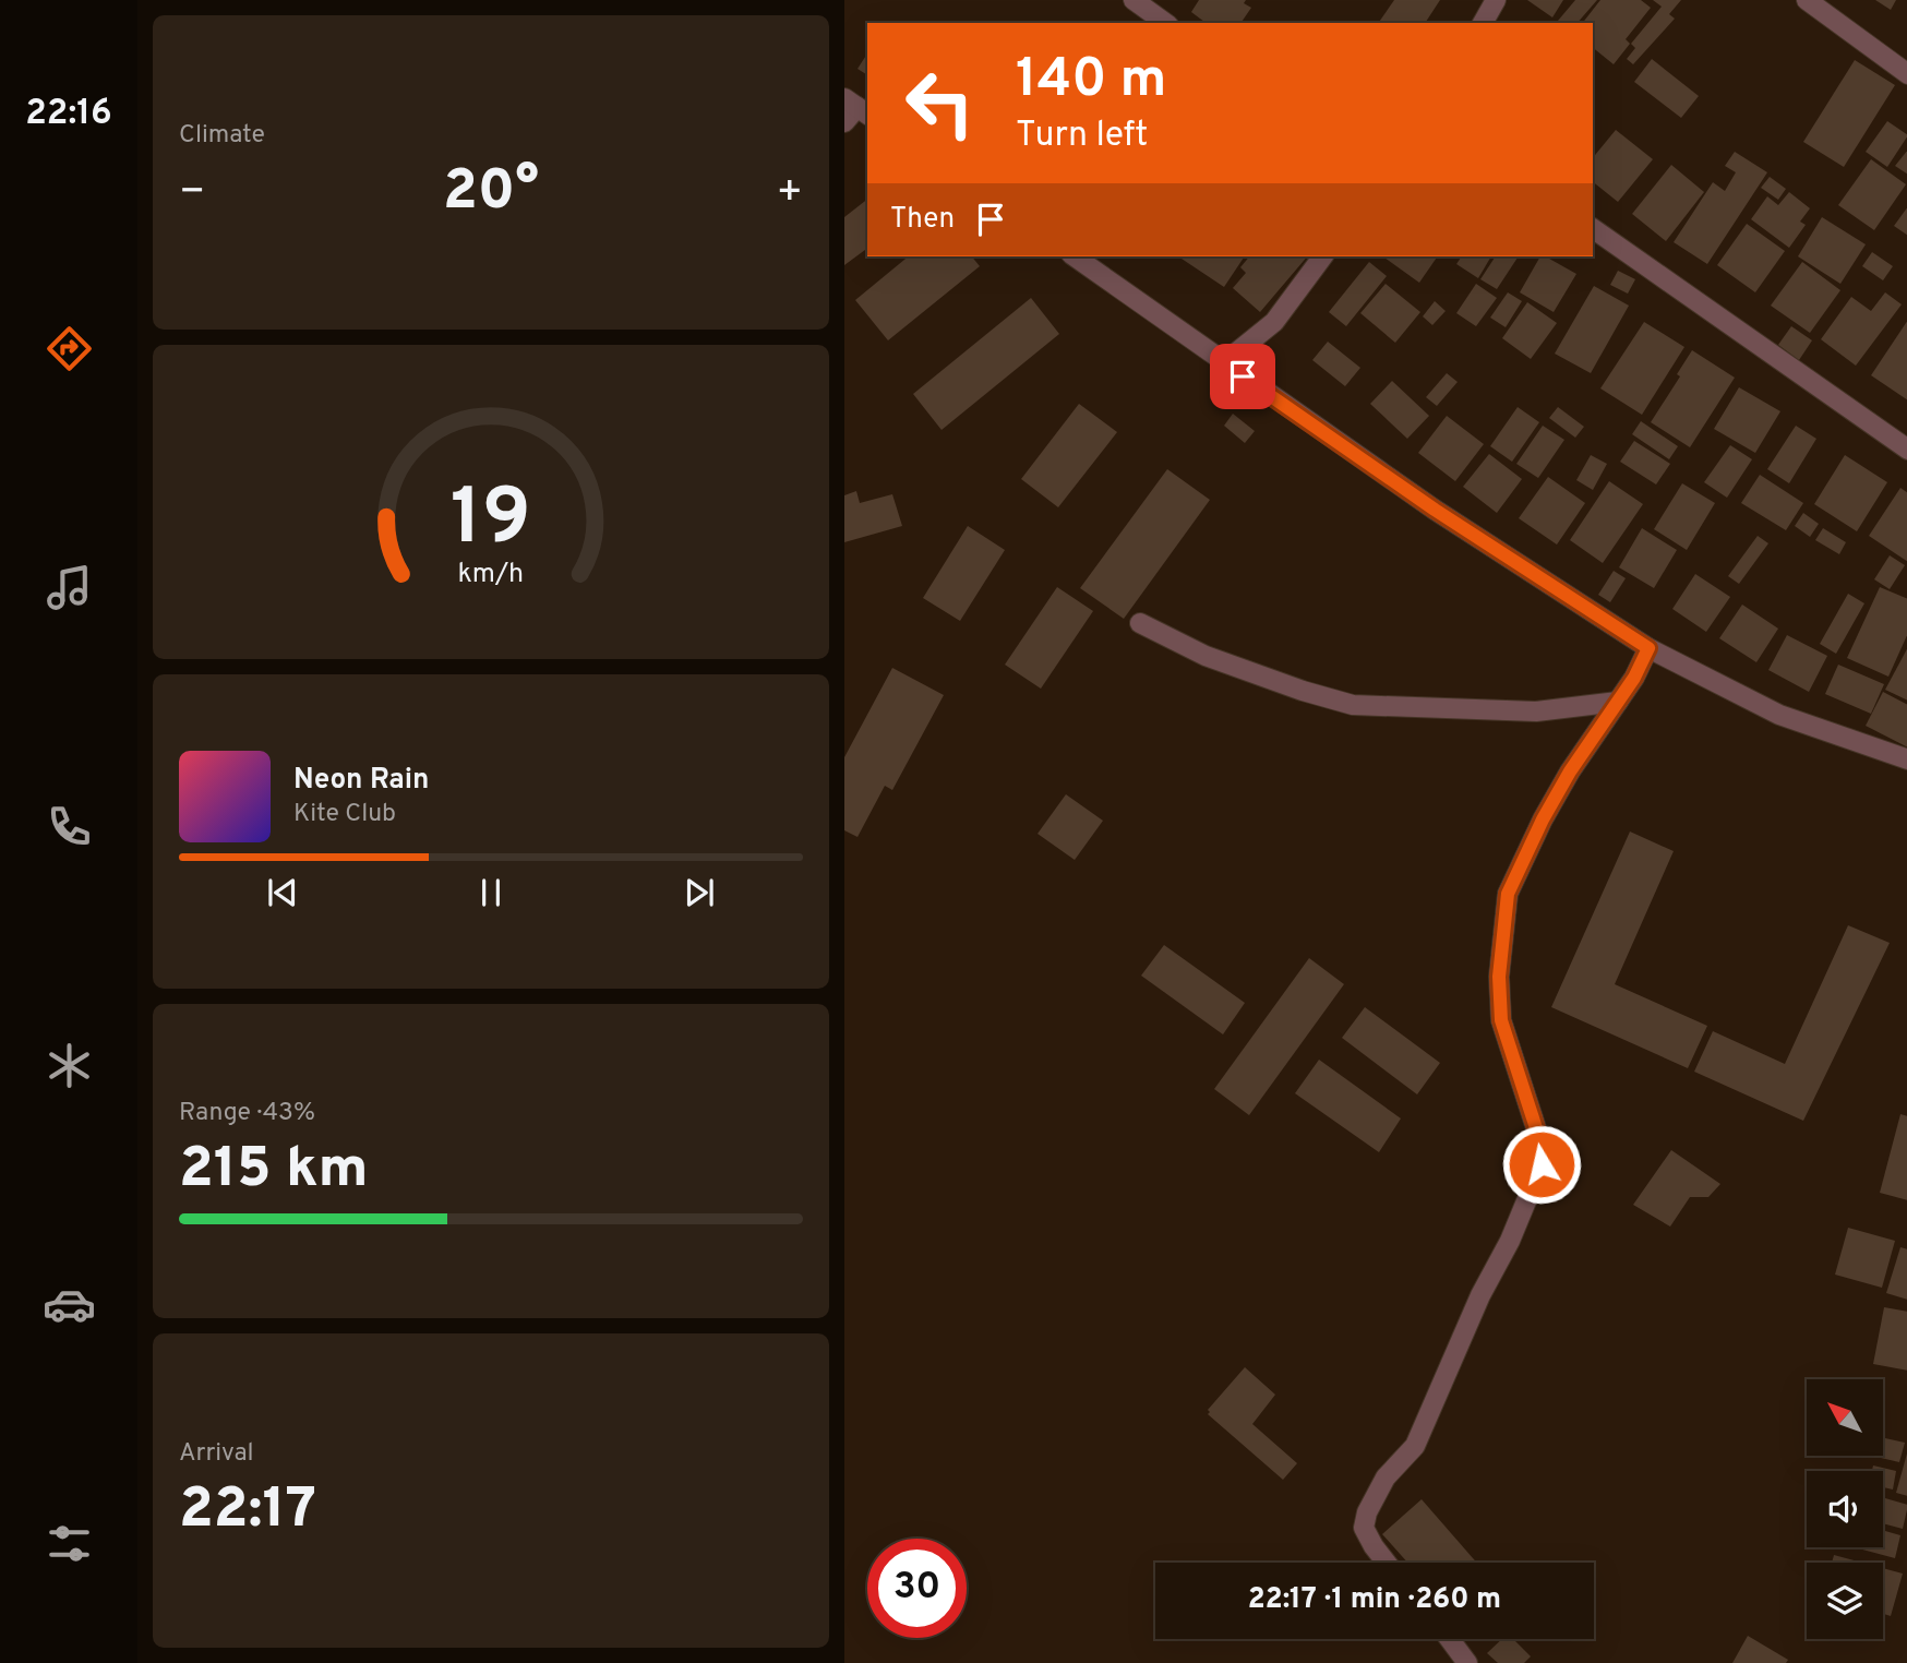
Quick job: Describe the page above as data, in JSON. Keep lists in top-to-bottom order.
{
  "north": "top left",
  "page": {
    "tabs": "22:16",
    "tile": [
      "Climate",
      ["Range · 43%", "215 km"],
      ["Arrival", "22:17"]
    ],
    "turn": ["140 m", "Turn left"],
    "heat": ["−", "20°", "+"],
    "then": "Then",
    "song": ["Neon Rain", "Kite Club"],
    "limit": "30",
    "trip": "22:17 · 1 min · 260 m",
    "gauge": ["19", "km/h"]
  }
}
